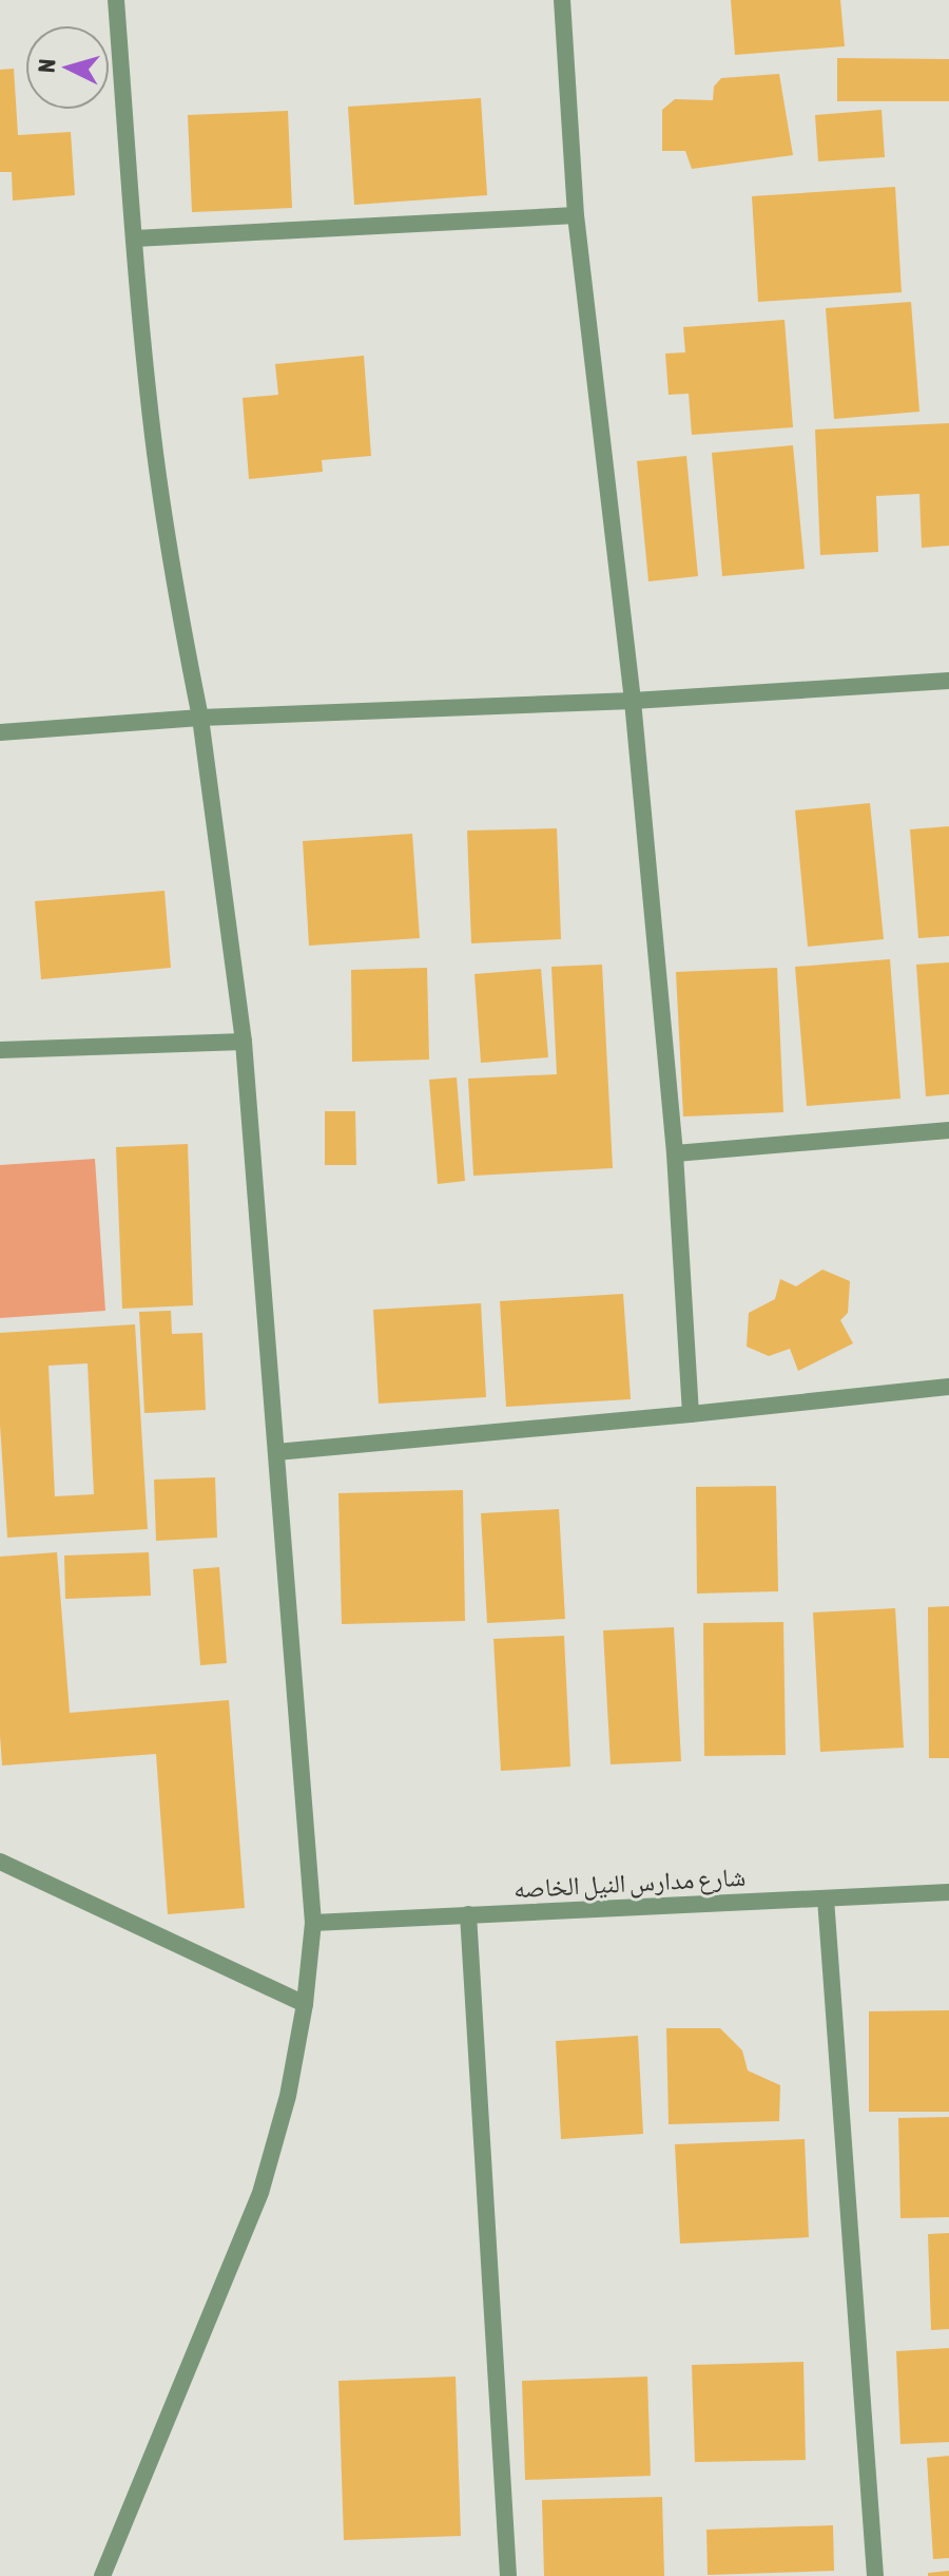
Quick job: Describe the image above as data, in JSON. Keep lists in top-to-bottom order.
{
  "streets": {
    "street": ["شارع مدارس النيل الخاصه"]
  },
  "north": "left"
}
